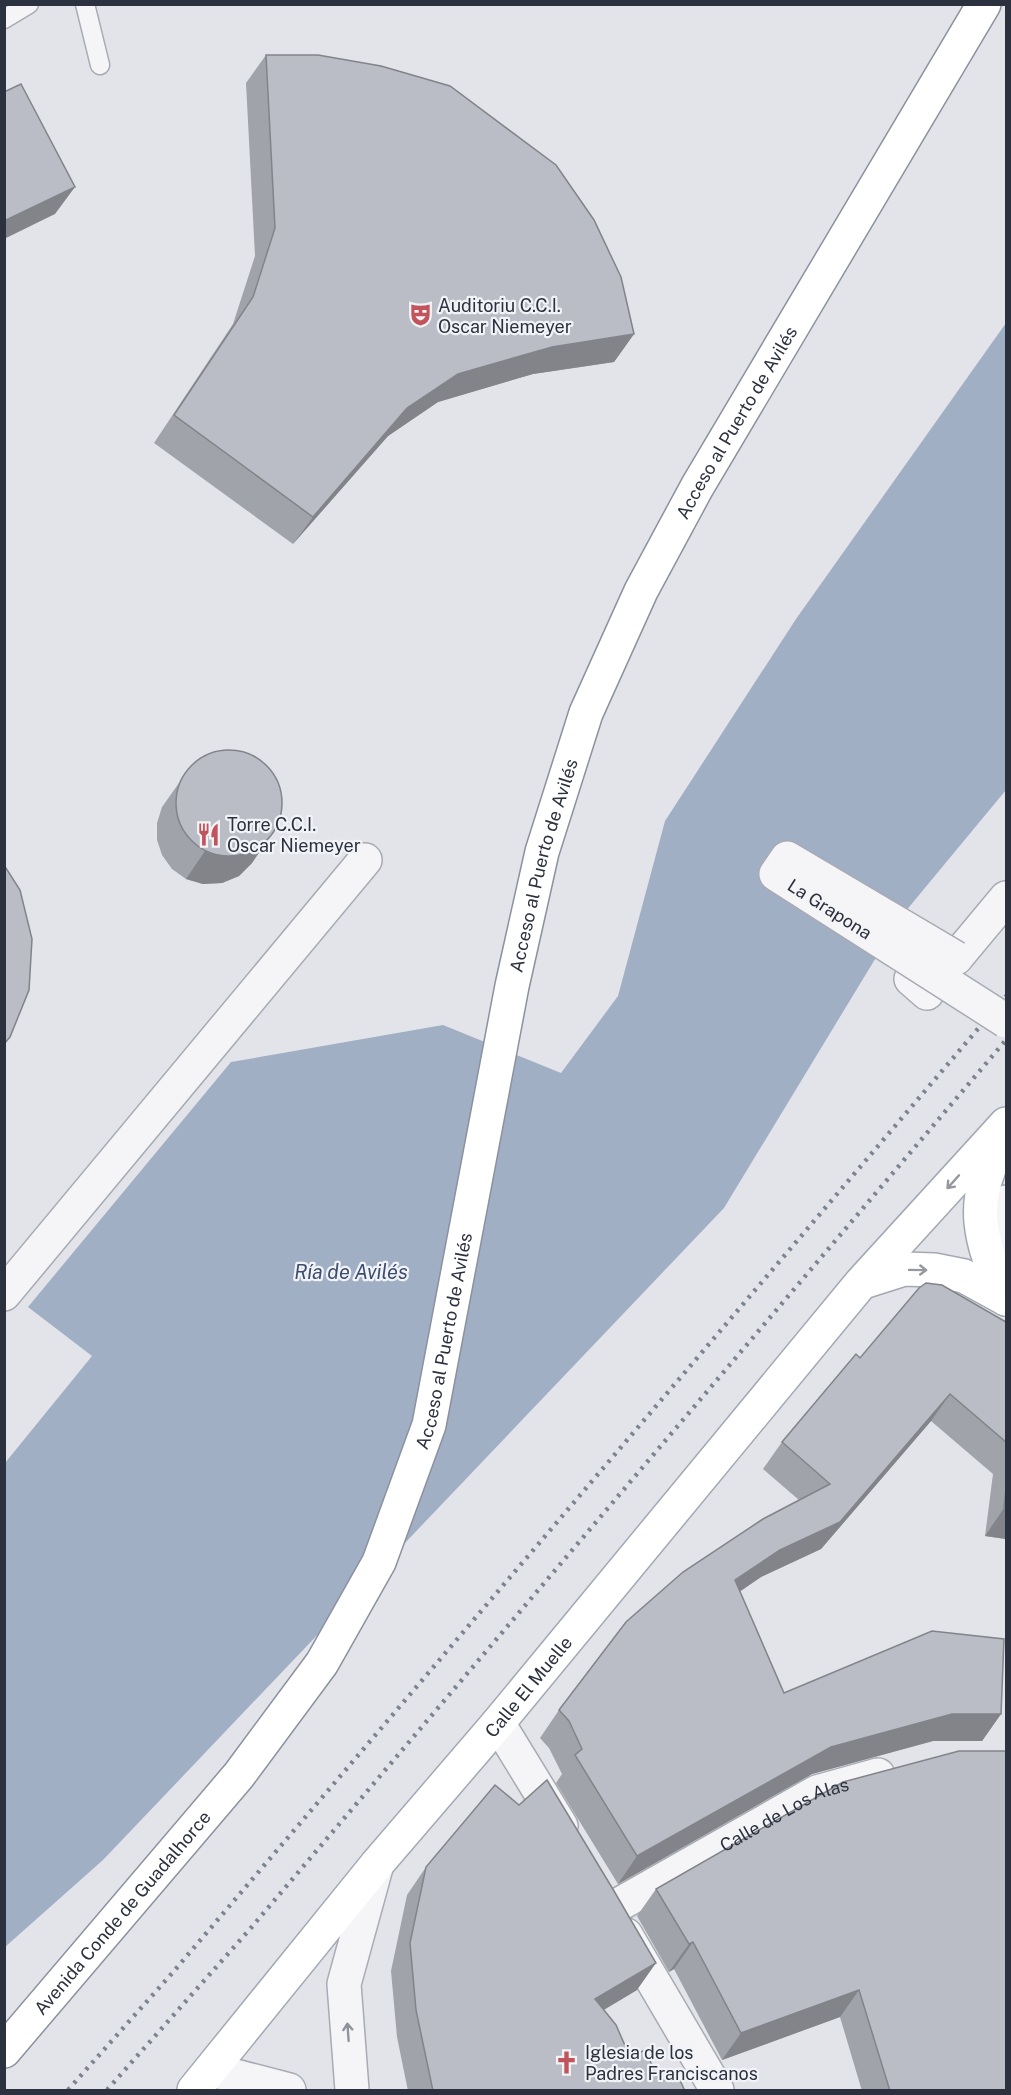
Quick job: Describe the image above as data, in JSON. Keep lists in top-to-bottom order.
{
  "streets": {
    "main road": ["Acceso al Puerto de Avilés", "Calle El Muelle", "Avenida Conde de Guadalhorce"],
    "street": ["La Grapona", "Calle de Los Alas"]
  },
  "crossings": [
    ["Acceso al Puerto de Avilés", "Avenida Conde de Guadalhorce"]
  ],
  "water": ["Ría de Avilés"],
  "places": {
    "theatre": ["Auditoriu C.C.I. Oscar Niemeyer"],
    "restaurant": ["Torre C.C.I. Oscar Niemeyer"],
    "church": ["Iglesia de los Padres Franciscanos"]
  }
}
